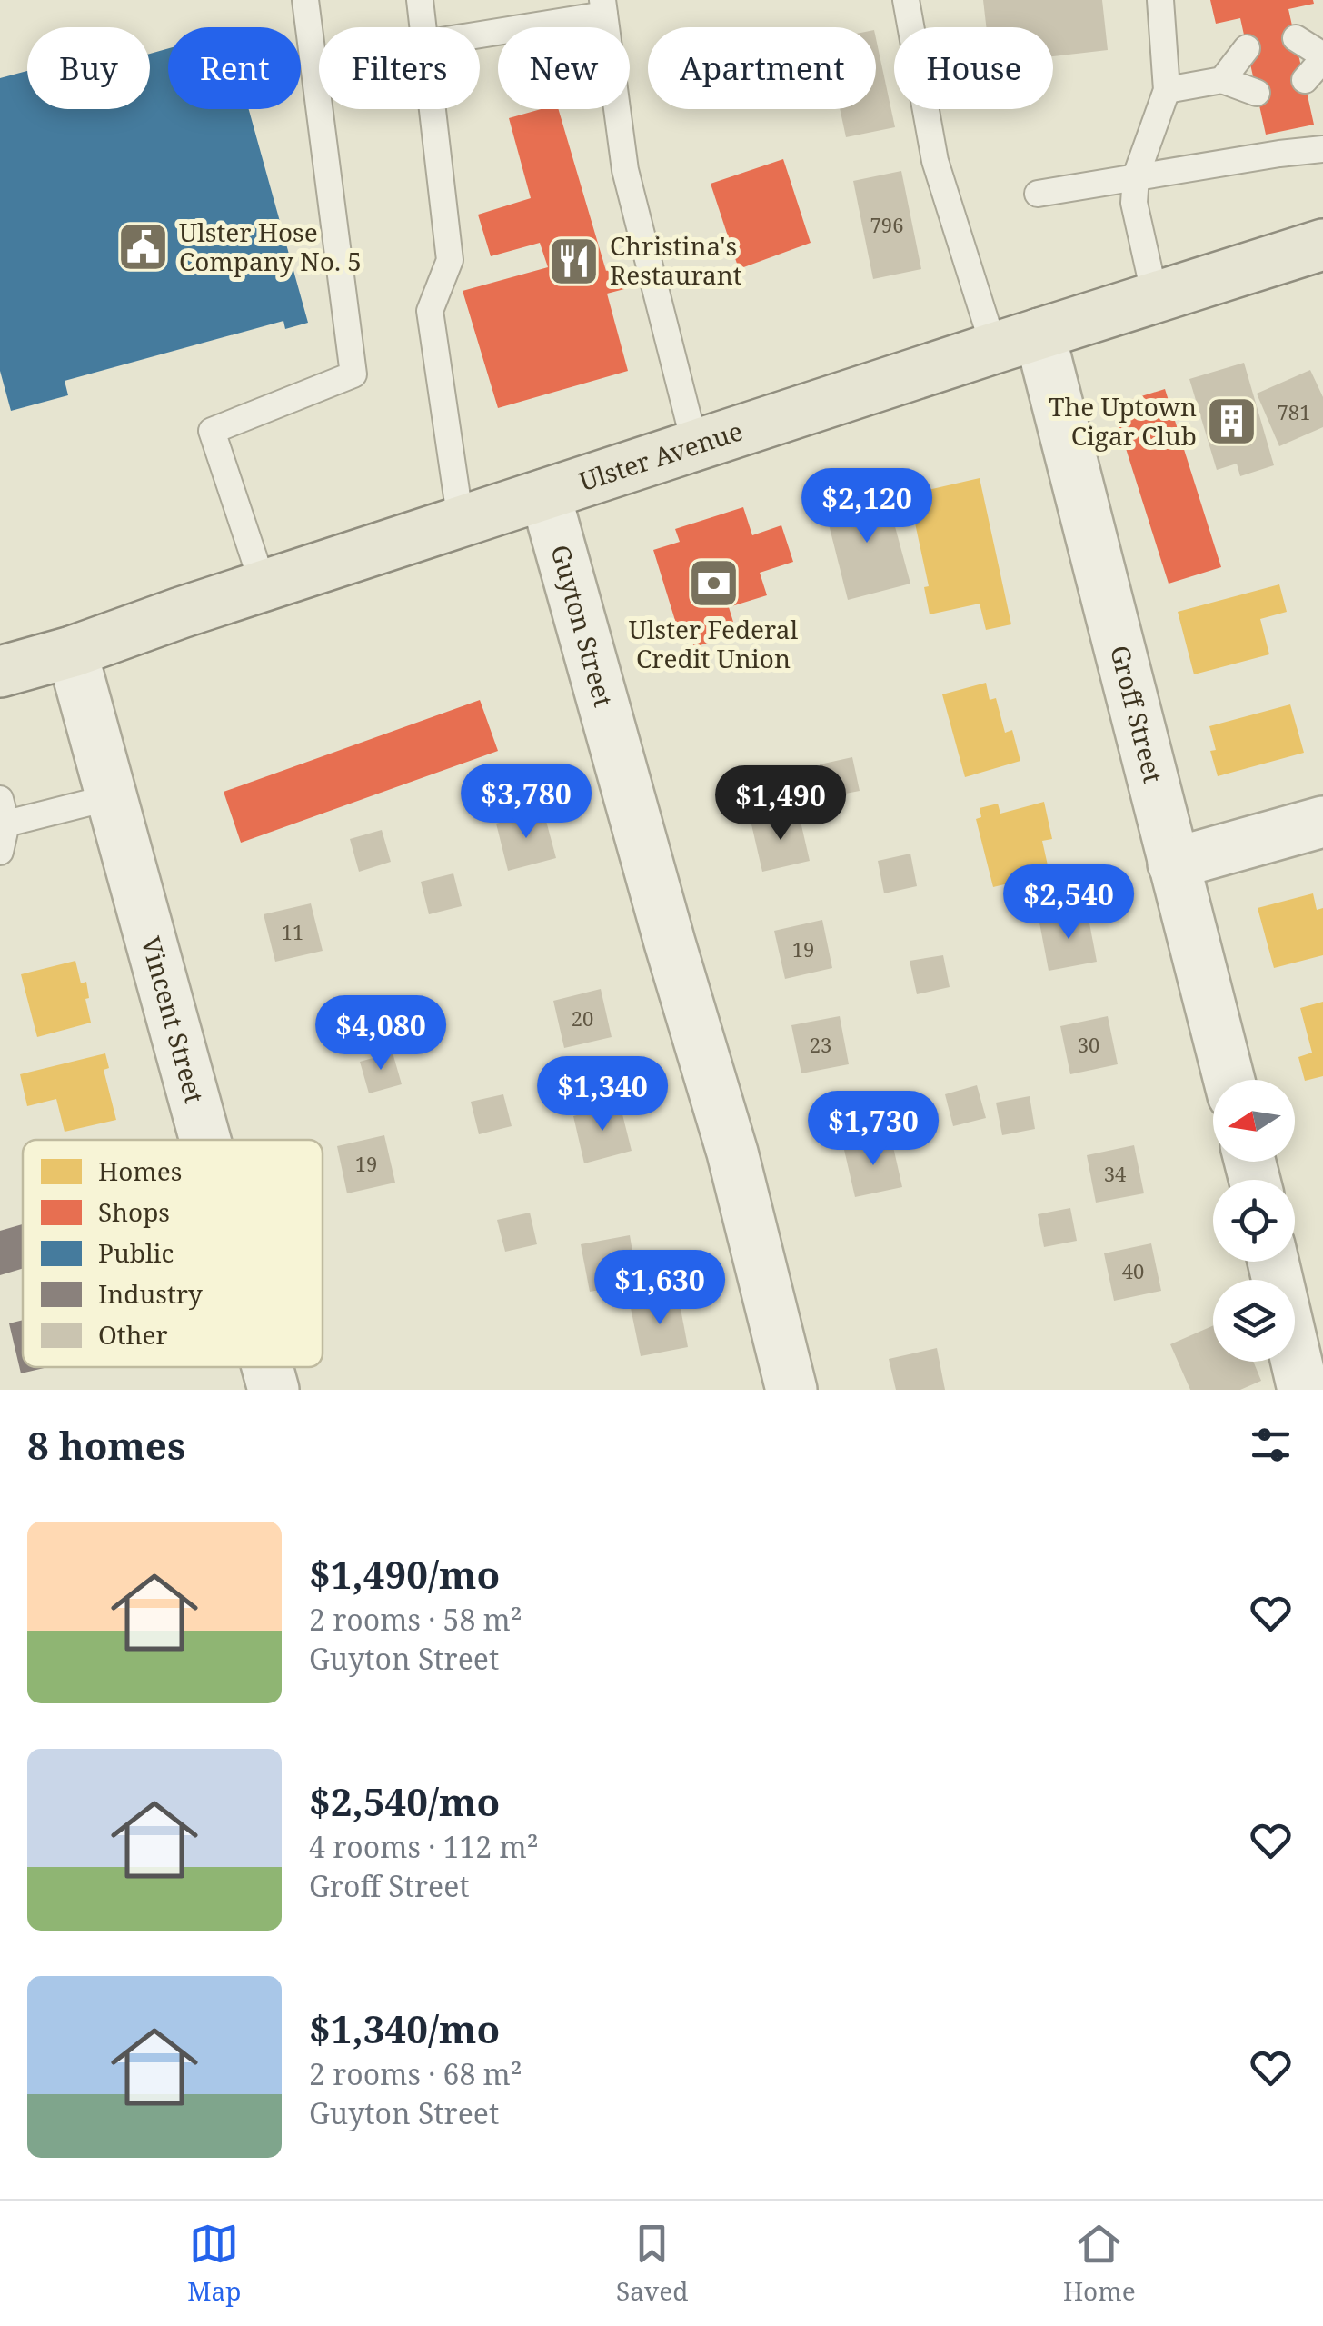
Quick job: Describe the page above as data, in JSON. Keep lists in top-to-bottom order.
{
  "streets": {
    "main road": ["Ulster Avenue"],
    "street": ["Guyton Street", "Groff Street", "Vincent Street"]
  },
  "crossings": [
    ["Ulster Avenue", "Guyton Street"],
    ["Ulster Avenue", "Groff Street"],
    ["Ulster Avenue", "Vincent Street"]
  ],
  "places": {
    "public building": ["Ulster Hose Company No. 5"],
    "restaurant": ["Christina's Restaurant"],
    "building": ["The Uptown Cigar Club"],
    "bank": ["Ulster Federal Credit Union"]
  },
  "house_numbers": [
    "796",
    "781",
    "11",
    "19",
    "20",
    "23",
    "30",
    "19",
    "34",
    "40"
  ],
  "legend": [
    "Homes",
    "Shops",
    "Public",
    "Industry",
    "Other"
  ],
  "north": "left",
  "page": {
    "chip": [
      "Buy",
      "Rent",
      "Filters",
      "New",
      "Apartment",
      "House"
    ],
    "price": [
      "$2,120",
      "$3,780",
      "$1,490",
      "$2,540",
      "$4,080",
      "$1,340",
      "$1,730",
      "$1,630"
    ],
    "heading": "8 homes",
    "list": [
      {
        "name": "$1,490/mo",
        "note": "2 rooms · 58 m² · Guyton Street"
      },
      {
        "name": "$2,540/mo",
        "note": "4 rooms · 112 m² · Groff Street"
      },
      {
        "name": "$1,340/mo",
        "note": "2 rooms · 68 m² · Guyton Street"
      }
    ],
    "tabs": ["Map", "Saved", "Home"]
  }
}
